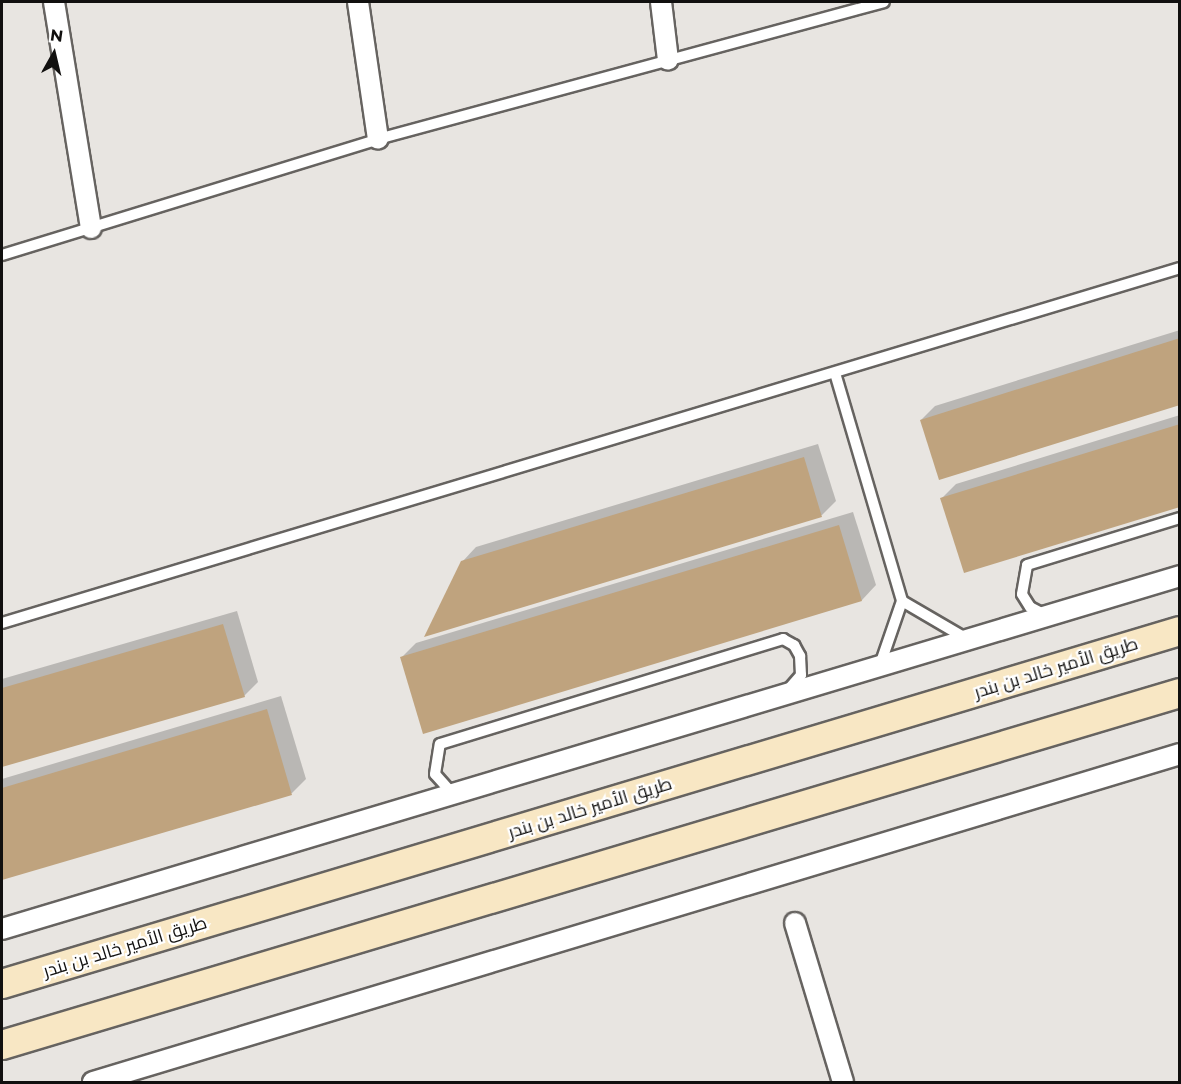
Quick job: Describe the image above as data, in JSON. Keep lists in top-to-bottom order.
{
  "streets": {
    "main road": ["طريق الأمير خالد بن بندر"]
  },
  "north": "top"
}
